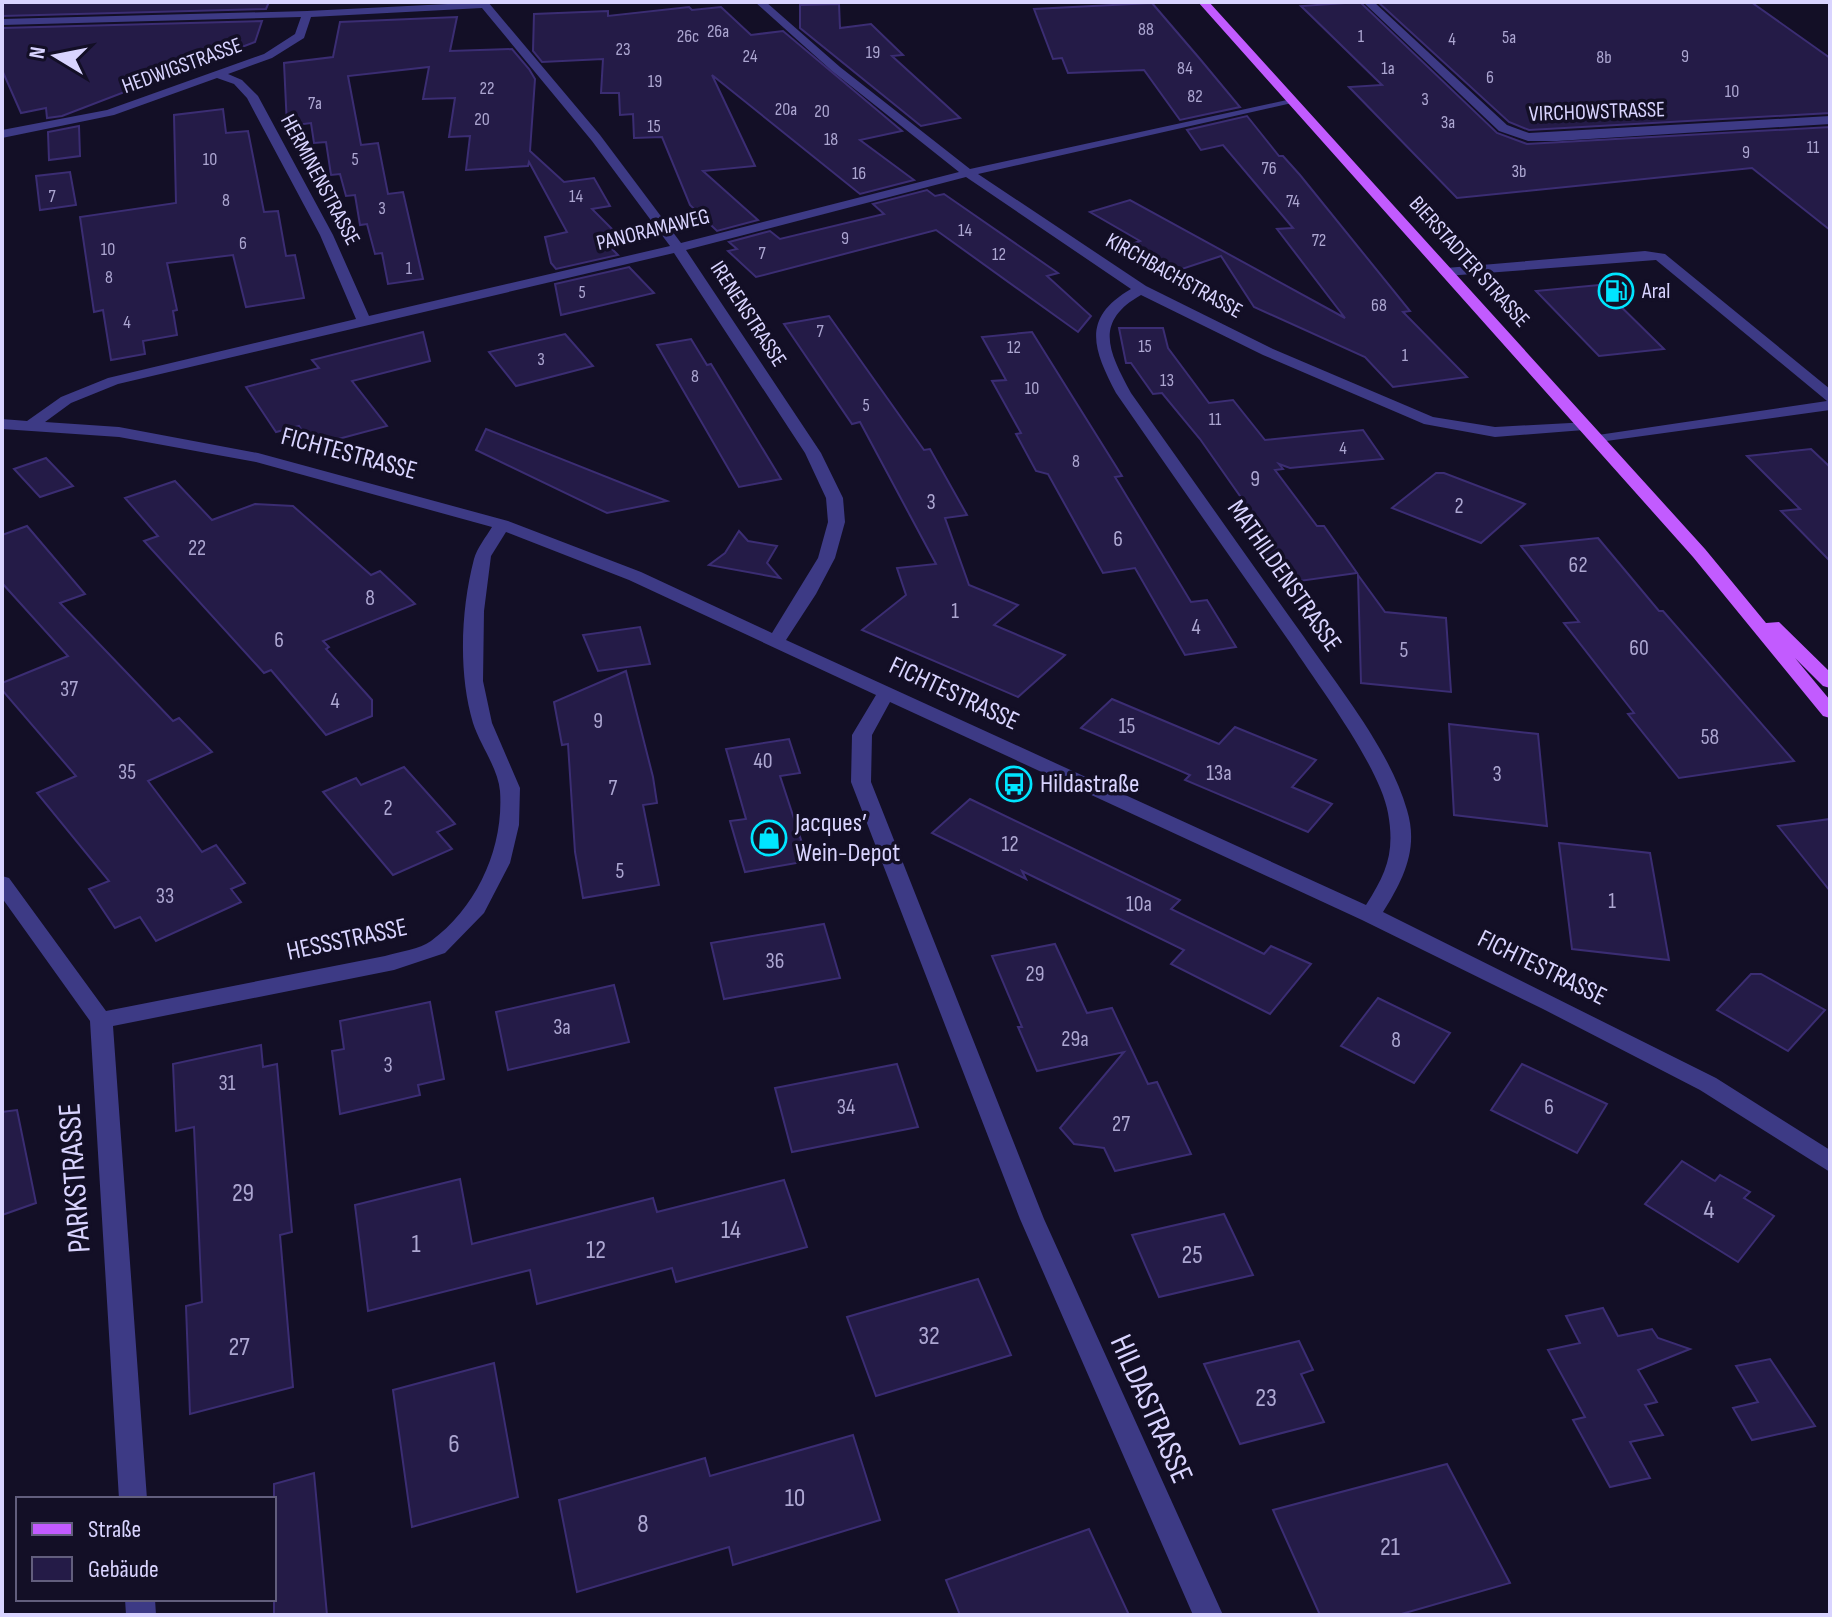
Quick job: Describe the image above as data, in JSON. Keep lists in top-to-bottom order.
{
  "streets": {
    "main road": ["BIERSTADTER STRASSE"],
    "street": [
      "HEDWIGSTRASSE",
      "VIRCHOWSTRASSE",
      "HERMINENSTRASSE",
      "PANORAMAWEG",
      "KIRCHBACHSTRASSE",
      "IRENENSTRASSE",
      "FICHTESTRASSE",
      "MATHILDENSTRASSE",
      "HESSSTRASSE",
      "PARKSTRASSE",
      "HILDASTRASSE"
    ]
  },
  "crossings": [
    ["HEDWIGSTRASSE", "HERMINENSTRASSE"],
    ["HERMINENSTRASSE", "PANORAMAWEG"],
    ["PANORAMAWEG", "BIERSTADTER STRASSE"],
    ["PANORAMAWEG", "KIRCHBACHSTRASSE"],
    ["PANORAMAWEG", "IRENENSTRASSE"],
    ["PANORAMAWEG", "FICHTESTRASSE"],
    ["BIERSTADTER STRASSE", "KIRCHBACHSTRASSE"],
    ["KIRCHBACHSTRASSE", "MATHILDENSTRASSE"],
    ["IRENENSTRASSE", "FICHTESTRASSE"],
    ["FICHTESTRASSE", "MATHILDENSTRASSE"],
    ["FICHTESTRASSE", "HESSSTRASSE"],
    ["FICHTESTRASSE", "HILDASTRASSE"],
    ["HESSSTRASSE", "PARKSTRASSE"]
  ],
  "places": {
    "fuel station": ["Aral"],
    "bus stop": ["Hildastraße"],
    "shop": ["Jacques’ Wein-Depot"]
  },
  "house_numbers": [
    "88",
    "26a",
    "26c",
    "1",
    "5a",
    "4",
    "23",
    "19",
    "24",
    "9",
    "8b",
    "84",
    "1a",
    "6",
    "19",
    "22",
    "10",
    "82",
    "3",
    "7a",
    "20a",
    "20",
    "20",
    "3a",
    "15",
    "18",
    "11",
    "9",
    "10",
    "5",
    "76",
    "3b",
    "16",
    "7",
    "14",
    "8",
    "74",
    "3",
    "14",
    "9",
    "72",
    "6",
    "10",
    "7",
    "12",
    "1",
    "8",
    "5",
    "68",
    "4",
    "7",
    "15",
    "12",
    "1",
    "3",
    "8",
    "13",
    "10",
    "5",
    "11",
    "4",
    "8",
    "9",
    "3",
    "2",
    "6",
    "22",
    "62",
    "8",
    "1",
    "4",
    "6",
    "60",
    "5",
    "37",
    "4",
    "9",
    "15",
    "58",
    "40",
    "35",
    "13a",
    "3",
    "7",
    "2",
    "12",
    "5",
    "33",
    "1",
    "10a",
    "36",
    "29",
    "3a",
    "29a",
    "8",
    "3",
    "31",
    "34",
    "6",
    "27",
    "29",
    "4",
    "14",
    "1",
    "12",
    "25",
    "32",
    "27",
    "23",
    "6",
    "10",
    "8",
    "21"
  ],
  "legend": ["Straße", "Gebäude"],
  "north": "left"
}
